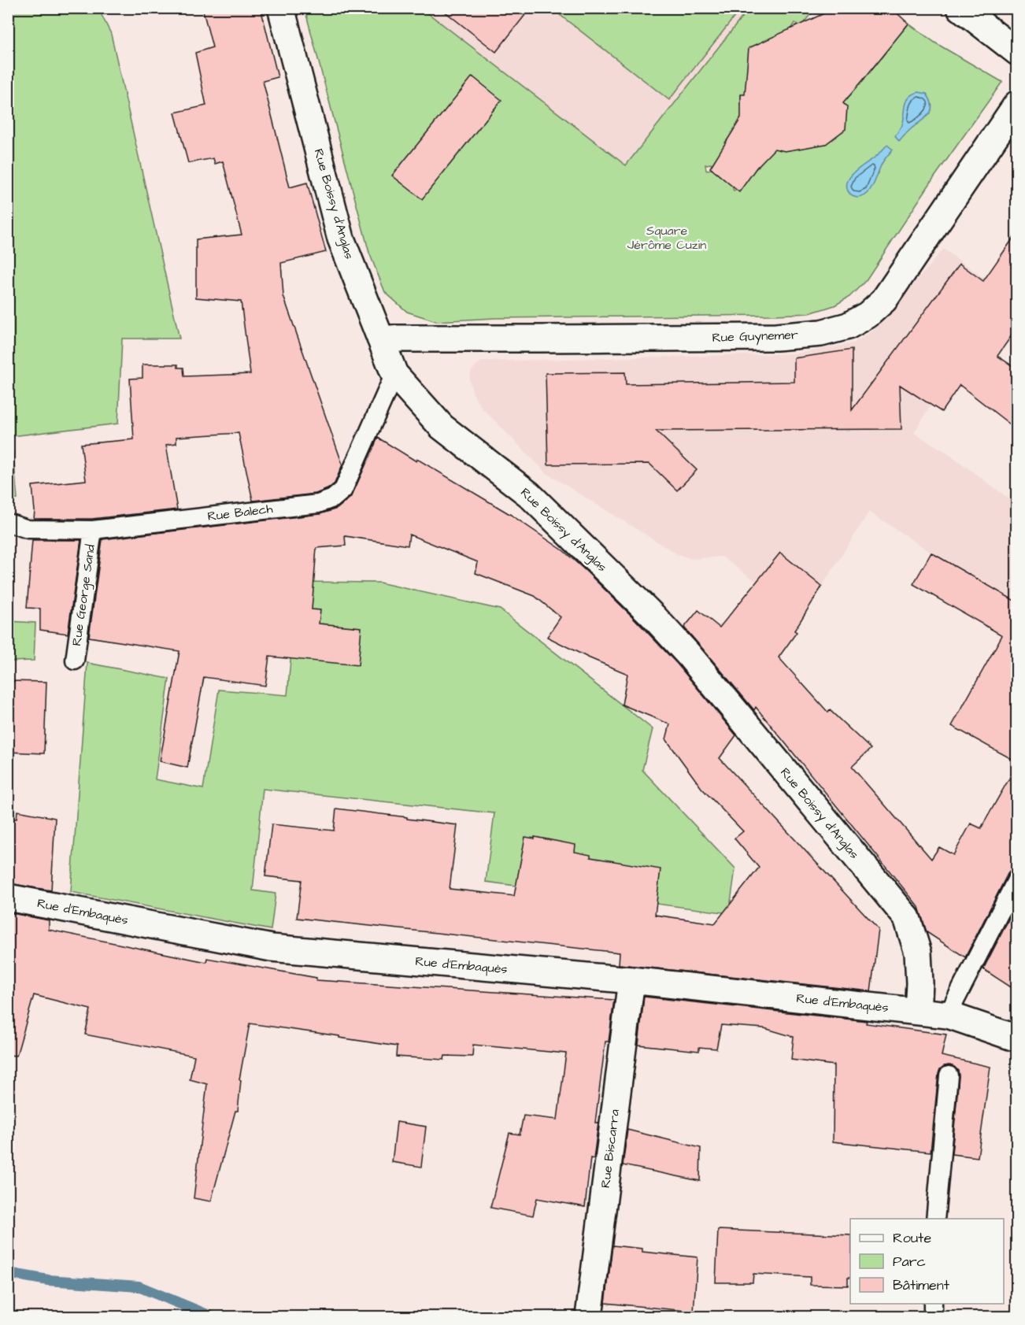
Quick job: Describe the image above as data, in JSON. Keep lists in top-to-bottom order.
{
  "streets": {
    "street": [
      "Rue Boissy d'Anglas",
      "Rue Guynemer",
      "Rue d'Embaquès",
      "Rue Biscarra"
    ],
    "lane": ["Rue Balech", "Rue George Sand"]
  },
  "crossings": [
    ["Rue Boissy d'Anglas", "Rue Guynemer"],
    ["Rue Boissy d'Anglas", "Rue Balech"],
    ["Rue Boissy d'Anglas", "Rue d'Embaquès"],
    ["Rue Balech", "Rue George Sand"],
    ["Rue d'Embaquès", "Rue Biscarra"]
  ],
  "parks": ["Square Jérôme Cuzin"],
  "legend": ["Route", "Parc", "Bâtiment"]
}
